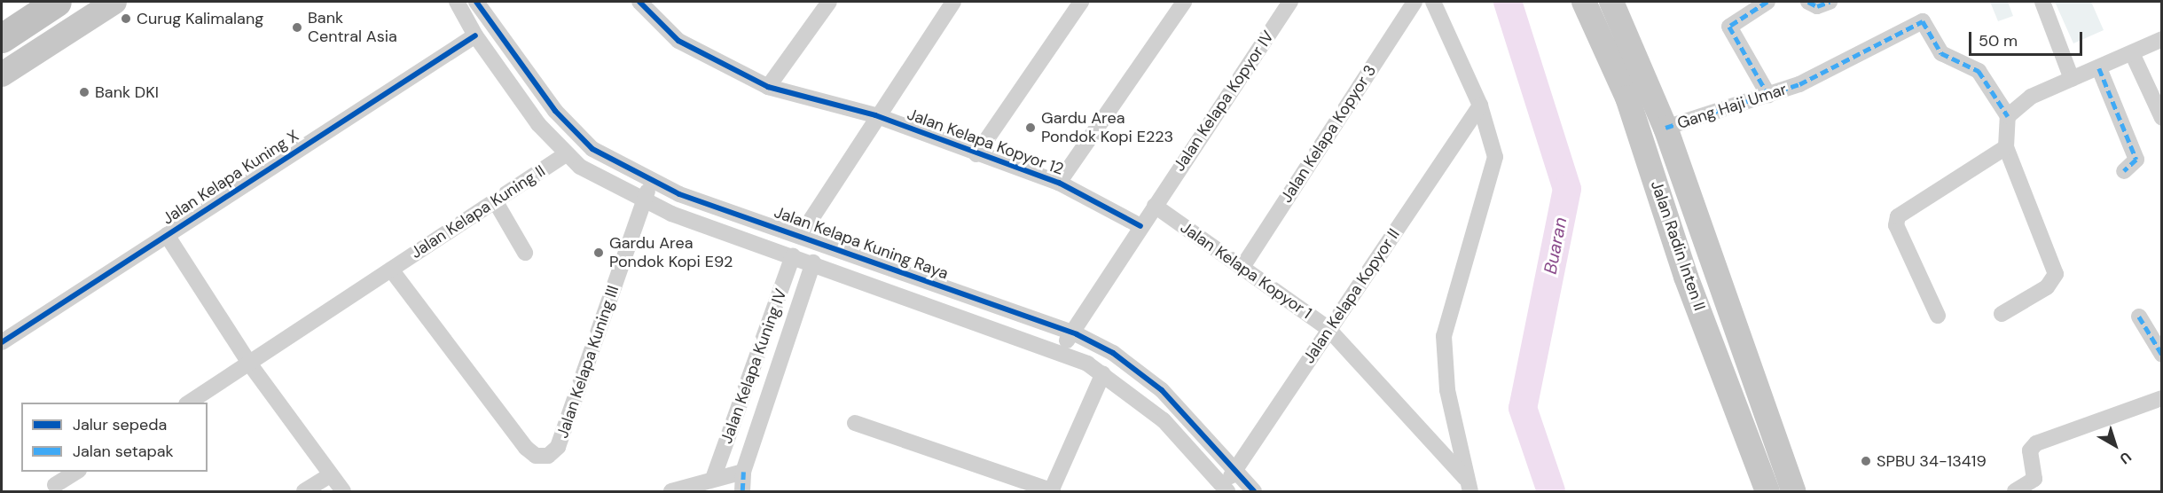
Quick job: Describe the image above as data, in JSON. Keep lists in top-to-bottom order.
{
  "streets": {
    "main road": ["Jalan Radin Inten II"],
    "street": [
      "Jalan Kelapa Kopyor IV",
      "Gang Haji Umar",
      "Jalan Kelapa Kopyor 3",
      "Jalan Kelapa Kopyor 12",
      "Jalan Kelapa Kuning X",
      "Jalan Kelapa Kuning II",
      "Jalan Kelapa Kuning Raya",
      "Jalan Kelapa Kopyor 1",
      "Jalan Kelapa Kopyor II",
      "Jalan Kelapa Kuning III",
      "Jalan Kelapa Kuning IV"
    ]
  },
  "crossings": [
    ["Jalan Kelapa Kopyor IV", "Jalan Kelapa Kopyor 12"],
    ["Jalan Kelapa Kopyor IV", "Jalan Kelapa Kuning Raya"],
    ["Jalan Kelapa Kopyor IV", "Jalan Kelapa Kopyor 1"],
    ["Gang Haji Umar", "Jalan Radin Inten II"],
    ["Jalan Kelapa Kopyor 3", "Jalan Kelapa Kopyor 1"],
    ["Jalan Kelapa Kuning II", "Jalan Kelapa Kuning III"],
    ["Jalan Kelapa Kuning Raya", "Jalan Kelapa Kopyor II"],
    ["Jalan Kelapa Kuning Raya", "Jalan Kelapa Kuning III"],
    ["Jalan Kelapa Kopyor 1", "Jalan Kelapa Kopyor II"]
  ],
  "water": ["Buaran"],
  "places": [
    "Curug Kalimalang",
    "Bank Central Asia",
    "Bank DKI",
    "Gardu Area Pondok Kopi E223",
    "Gardu Area Pondok Kopi E92",
    "SPBU 34-13419"
  ],
  "legend": ["Jalur sepeda", "Jalan setapak"],
  "scale_bar": "50 m",
  "north": "bottom right"
}
